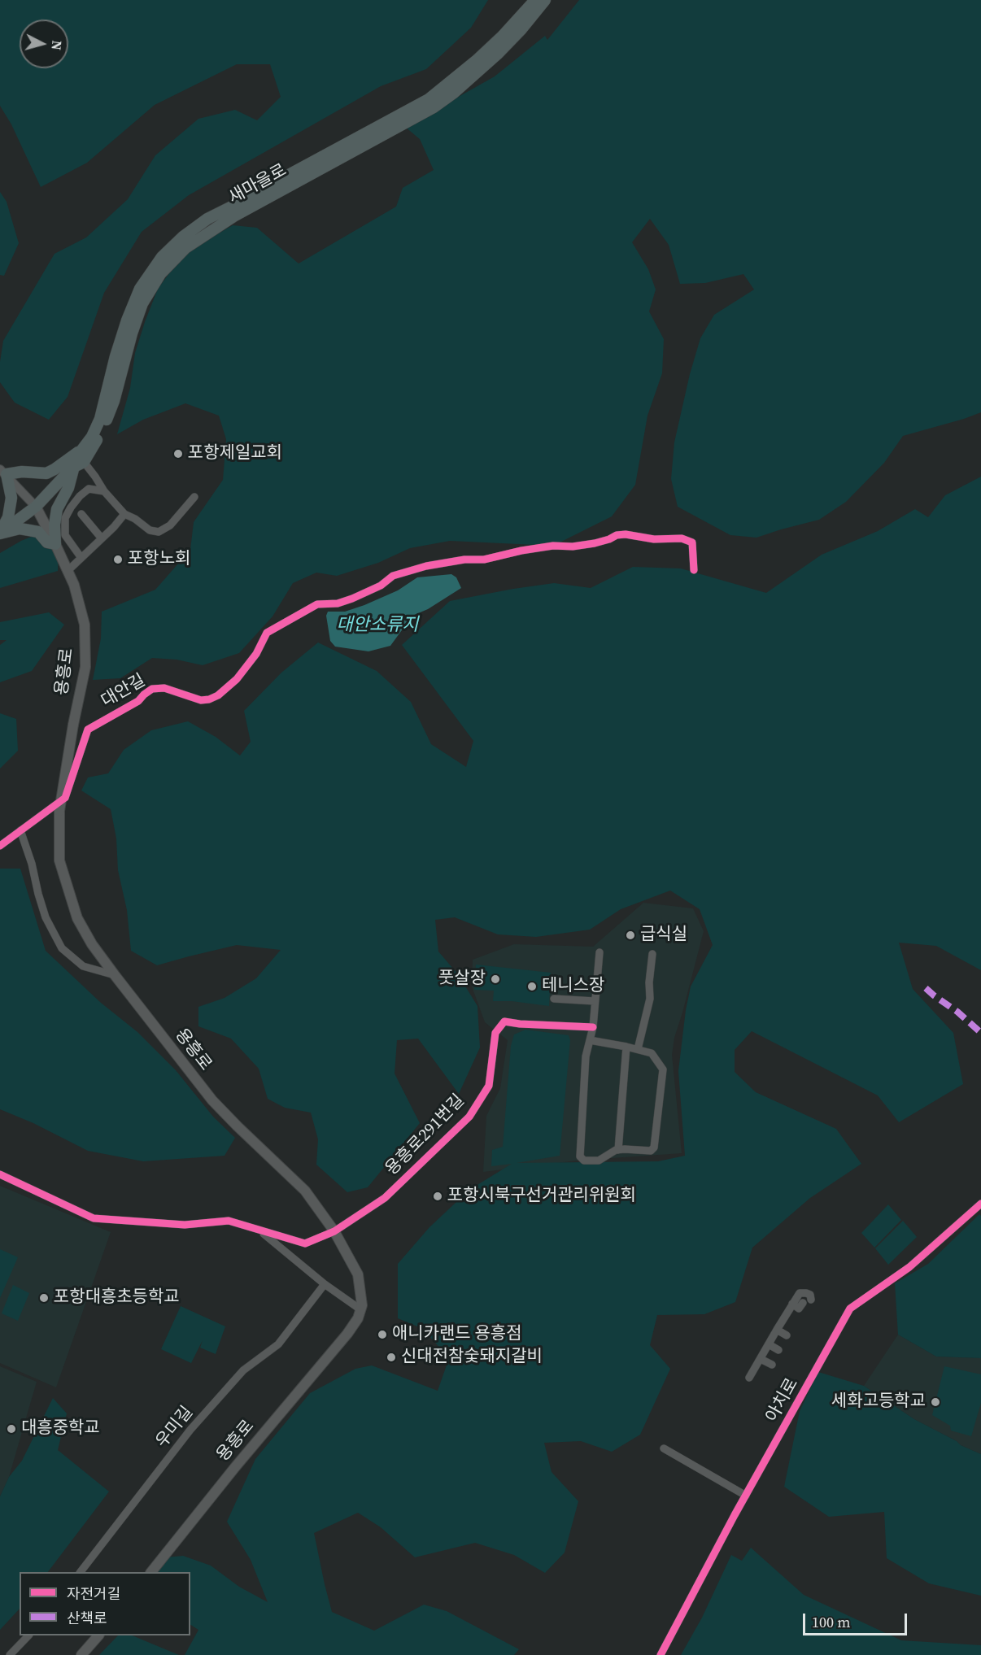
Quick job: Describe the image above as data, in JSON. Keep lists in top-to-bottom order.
{
  "streets": {
    "main road": ["새마을로", "용흥로"],
    "street": [
      "대안길",
      "용흥로291번길",
      "아치로",
      "우미길"
    ]
  },
  "crossings": [
    ["새마을로", "용흥로"],
    ["용흥로", "용흥로291번길"]
  ],
  "water": ["대안소류지"],
  "places": [
    "포항제일교회",
    "포항노회",
    "급식실",
    "풋살장",
    "테니스장",
    "포항시북구선거관리위원회",
    "포항대흥초등학교",
    "애니카랜드 용흥점",
    "신대전참숯돼지갈비",
    "세화고등학교",
    "대흥중학교"
  ],
  "legend": ["자전거길", "산책로"],
  "scale_bar": "100 m",
  "north": "right"
}
